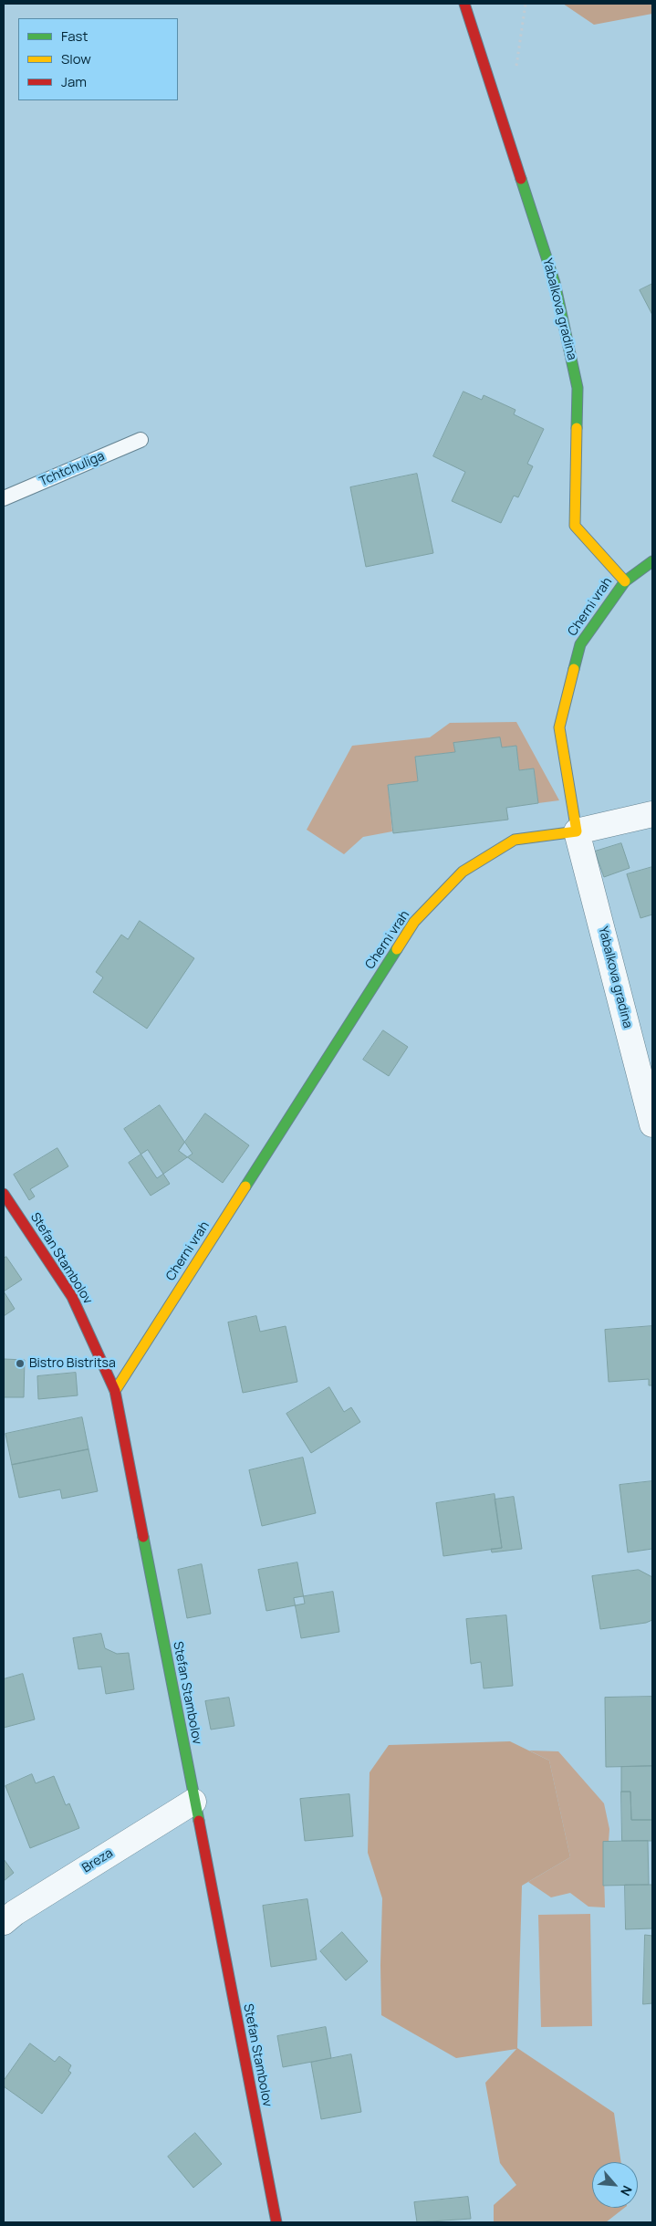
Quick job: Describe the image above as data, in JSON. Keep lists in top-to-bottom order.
{
  "streets": {
    "street": [
      "Yabalkova gradina",
      "Cherni vrah",
      "Stefan Stambolov",
      "Breza"
    ],
    "lane": ["Tchtchuliga"]
  },
  "crossings": [
    ["Yabalkova gradina", "Cherni vrah"],
    ["Cherni vrah", "Stefan Stambolov"],
    ["Stefan Stambolov", "Breza"]
  ],
  "places": ["Bistro Bistritsa"],
  "legend": ["Fast", "Slow", "Jam"],
  "north": "bottom right"
}
